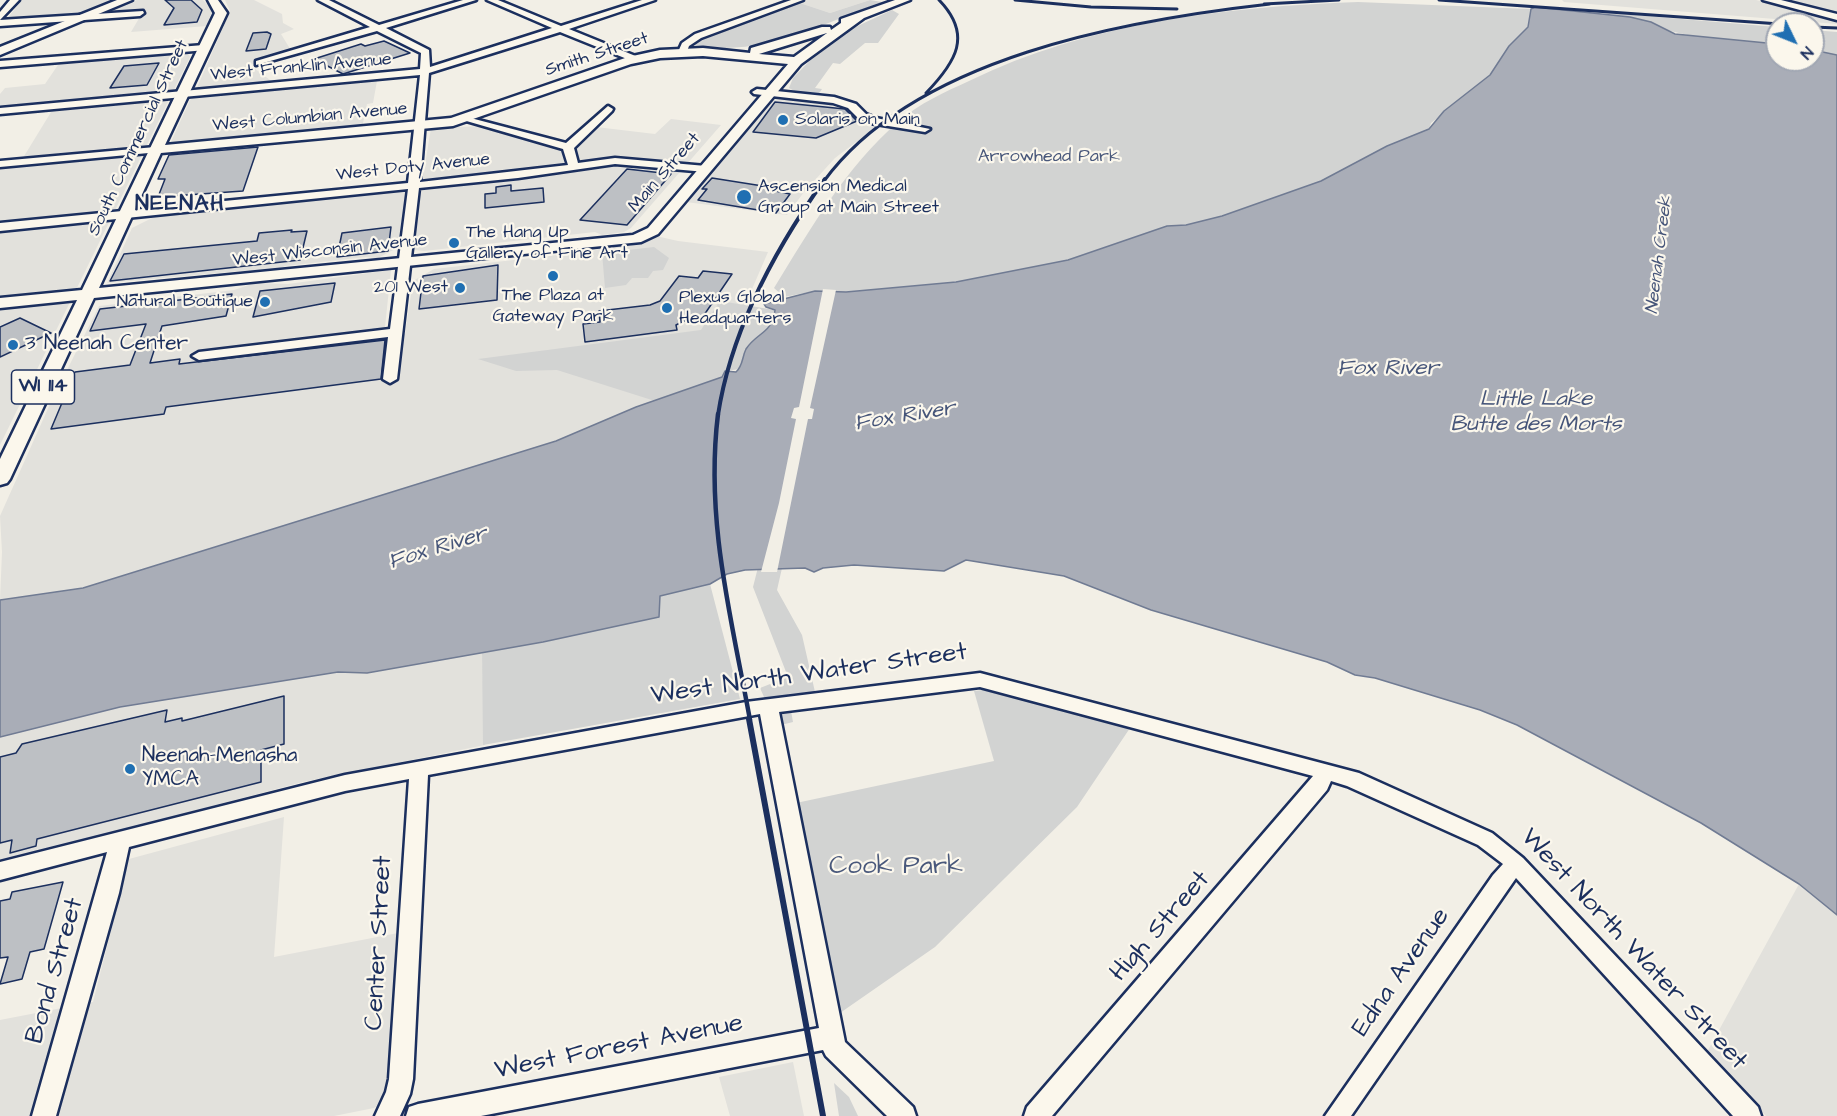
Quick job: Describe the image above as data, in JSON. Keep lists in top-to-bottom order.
{
  "streets": {
    "main road": [
      "Smith Street",
      "West Columbian Avenue",
      "South Commercial Street",
      "Main Street",
      "West Wisconsin Avenue",
      "WI 114"
    ],
    "street": [
      "West Franklin Avenue",
      "West Doty Avenue",
      "West North Water Street",
      "High Street",
      "Center Street",
      "Bond Street",
      "Edna Avenue",
      "West Forest Avenue"
    ]
  },
  "crossings": [
    ["Smith Street", "West Columbian Avenue"],
    ["West Franklin Avenue", "South Commercial Street"],
    ["West Columbian Avenue", "South Commercial Street"],
    ["South Commercial Street", "West Doty Avenue"],
    ["South Commercial Street", "West Wisconsin Avenue"],
    ["South Commercial Street", "WI 114"],
    ["West Doty Avenue", "Main Street"],
    ["Main Street", "West Wisconsin Avenue"],
    ["West Wisconsin Avenue", "WI 114"],
    ["West North Water Street", "High Street"],
    ["West North Water Street", "Center Street"],
    ["West North Water Street", "Bond Street"],
    ["West North Water Street", "Edna Avenue"]
  ],
  "districts": ["NEENAH"],
  "water": ["Neenah Creek", "Fox River", "Little Lake Butte des Morts"],
  "parks": ["Arrowhead Park", "Cook Park"],
  "places": [
    "Solaris on Main",
    "Ascension Medical Group at Main Street",
    "The Hang Up Gallery of Fine Art",
    "The Plaza at Gateway Park",
    "201 West",
    "Natural Boutique",
    "Plexus Global Headquarters",
    "3 Neenah Center",
    "Neenah-Menasha YMCA"
  ],
  "north": "bottom right"
}
